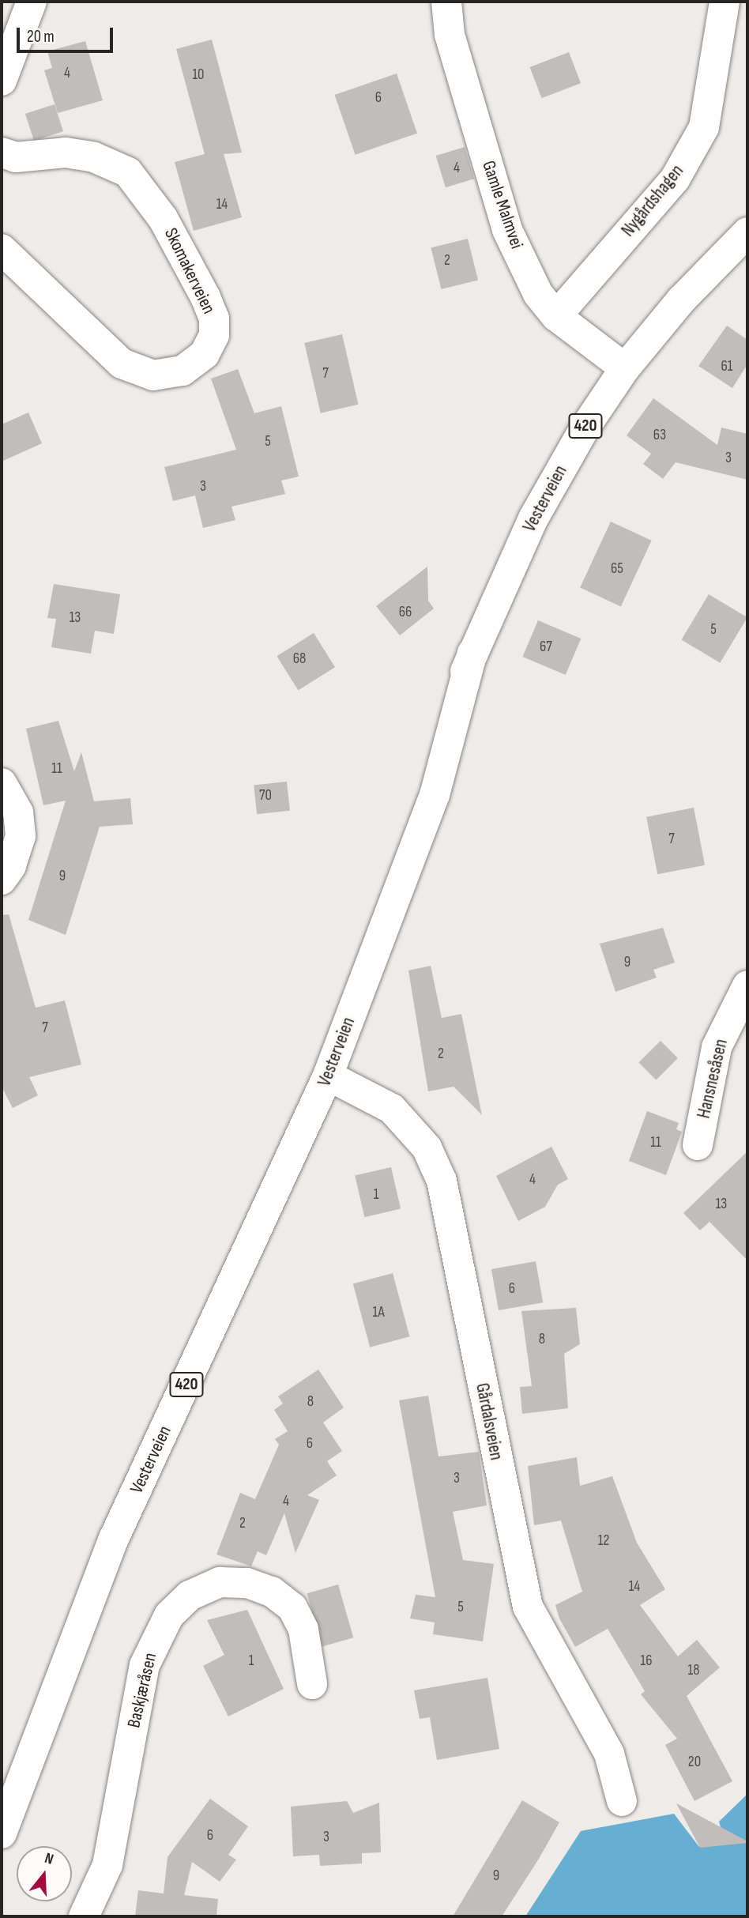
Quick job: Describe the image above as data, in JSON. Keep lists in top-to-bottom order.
{
  "streets": {
    "street": [
      "Nygårdshagen",
      "Gamle Malmvei",
      "Skomakerveien",
      "420",
      "Vesterveien",
      "Hansnesåsen",
      "Gårdalsveien",
      "Baskjæråsen"
    ]
  },
  "crossings": [
    ["Nygårdshagen", "Gamle Malmvei"],
    ["Gamle Malmvei", "Vesterveien"],
    ["Vesterveien", "Gårdalsveien"]
  ],
  "house_numbers": [
    "4",
    "10",
    "6",
    "4",
    "14",
    "2",
    "61",
    "7",
    "63",
    "5",
    "3",
    "3",
    "65",
    "66",
    "13",
    "5",
    "67",
    "68",
    "11",
    "70",
    "7",
    "9",
    "9",
    "7",
    "2",
    "11",
    "4",
    "1",
    "13",
    "6",
    "1A",
    "8",
    "8",
    "6",
    "3",
    "4",
    "2",
    "12",
    "14",
    "5",
    "1",
    "16",
    "18",
    "20",
    "6",
    "3",
    "9"
  ],
  "scale_bar": "20 m",
  "north": "top"
}
